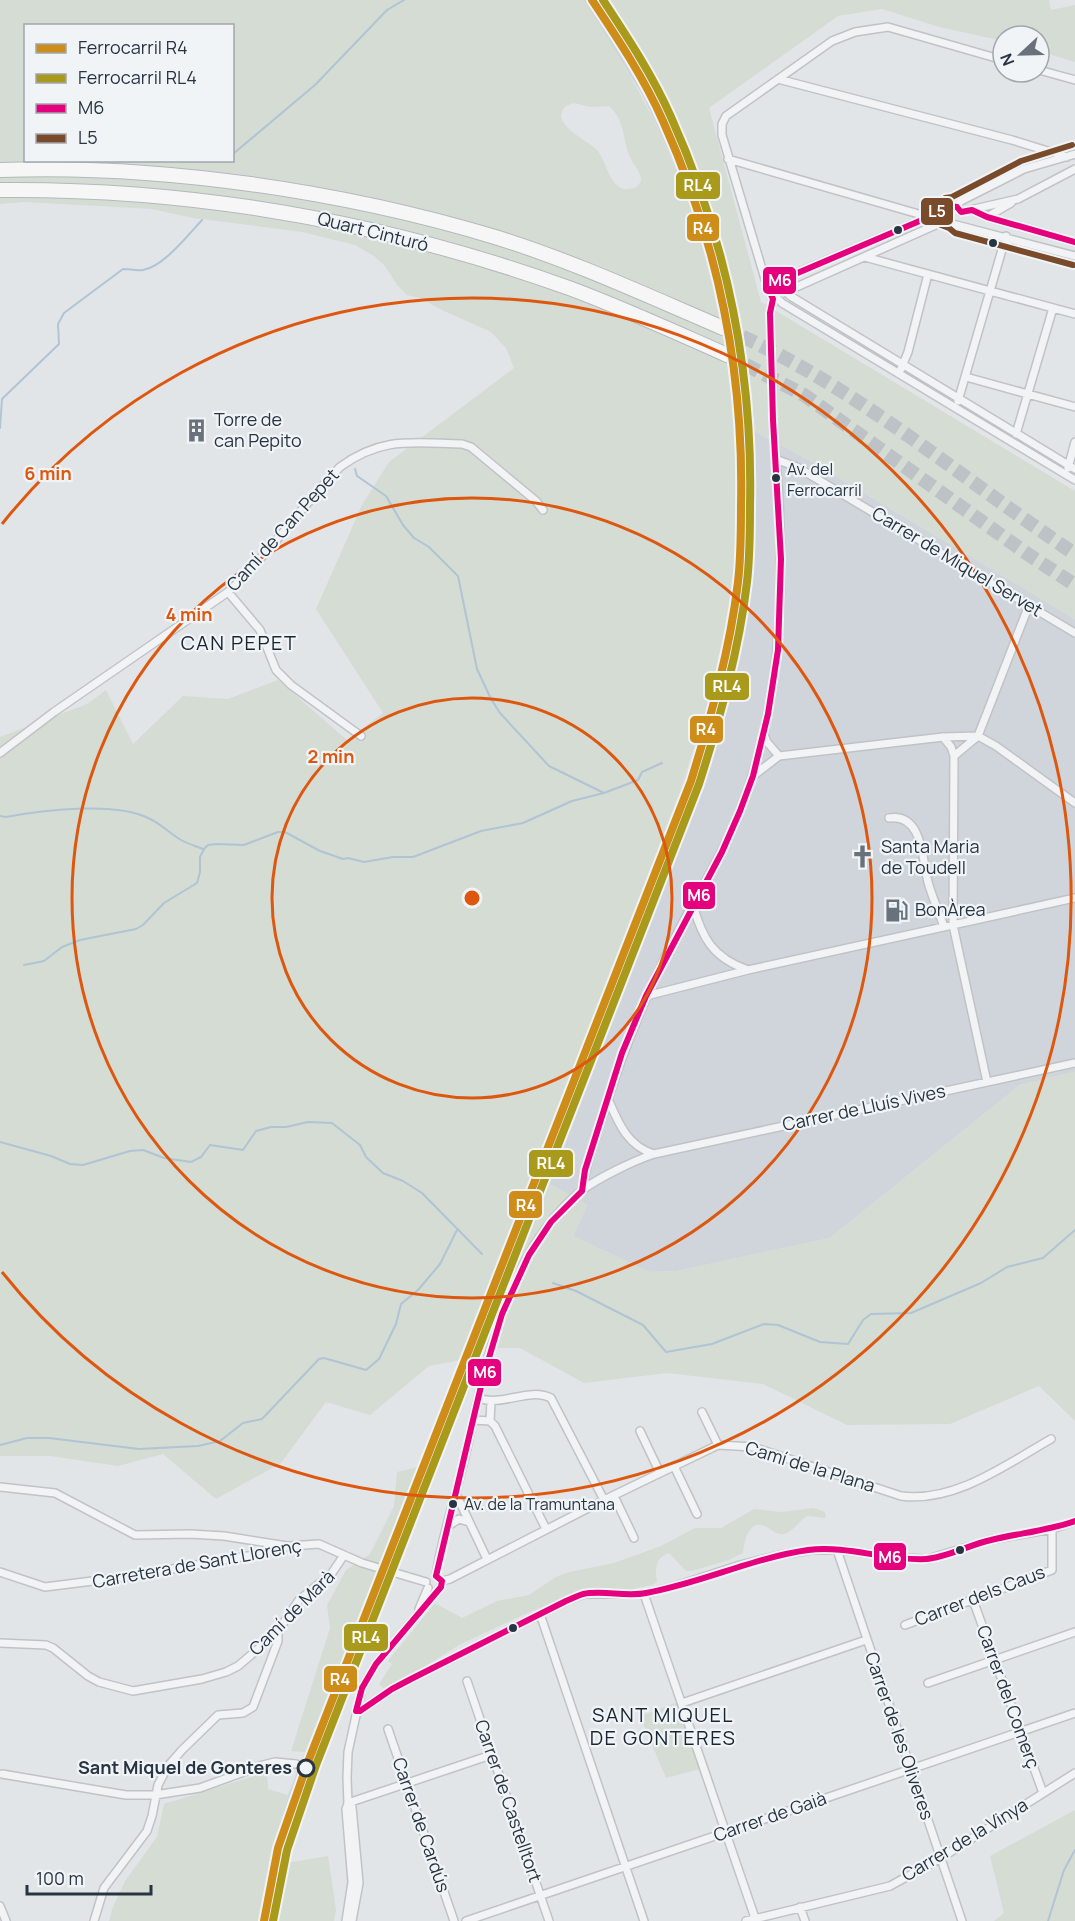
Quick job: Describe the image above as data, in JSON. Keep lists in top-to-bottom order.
{
  "streets": {
    "highway": ["Quart Cinturó"],
    "street": [
      "Camí de Can Pepet",
      "Carrer de Miquel Servet",
      "Carrer de Lluís Vives",
      "Camí de la Plana",
      "Carretera de Sant Llorenç",
      "Carrer dels Caus",
      "Camí de Marà",
      "Carrer del Comerç",
      "Carrer de les Oliveres",
      "Carrer de Castelltort",
      "Carrer de Gaià",
      "Carrer de Cardús",
      "Carrer de la Vinya"
    ]
  },
  "crossings": [
    ["Carrer de Lluís Vives", "Camí de la Plana"],
    ["Carrer de Lluís Vives", "Carretera de Sant Llorenç"],
    ["Camí de la Plana", "Carretera de Sant Llorenç"],
    ["Carretera de Sant Llorenç", "Camí de Marà"],
    ["Carrer dels Caus", "Carrer del Comerç"],
    ["Carrer del Comerç", "Carrer de Gaià"],
    ["Carrer del Comerç", "Carrer de la Vinya"],
    ["Carrer de les Oliveres", "Carrer de Gaià"],
    ["Carrer de les Oliveres", "Carrer de la Vinya"],
    ["Carrer de Castelltort", "Carrer de Gaià"]
  ],
  "districts": ["CAN PEPET", "SANT MIQUEL DE GONTERES"],
  "places": {
    "building": ["Torre de can Pepito"],
    "other": ["Av. del Ferrocarril", "Av. de la Tramuntana", "Sant Miquel de Gonteres"],
    "church": ["Santa Maria de Toudell"],
    "fuel station": ["BonÀrea"]
  },
  "lines": [
    "rail line R4",
    "rail line RL4",
    "transit line L5",
    "transit line M6"
  ],
  "legend": [
    "Ferrocarril R4",
    "Ferrocarril RL4",
    "M6",
    "L5"
  ],
  "scale_bar": "100 m",
  "north": "left",
  "rings": ["6 min", "4 min", "2 min"]
}
